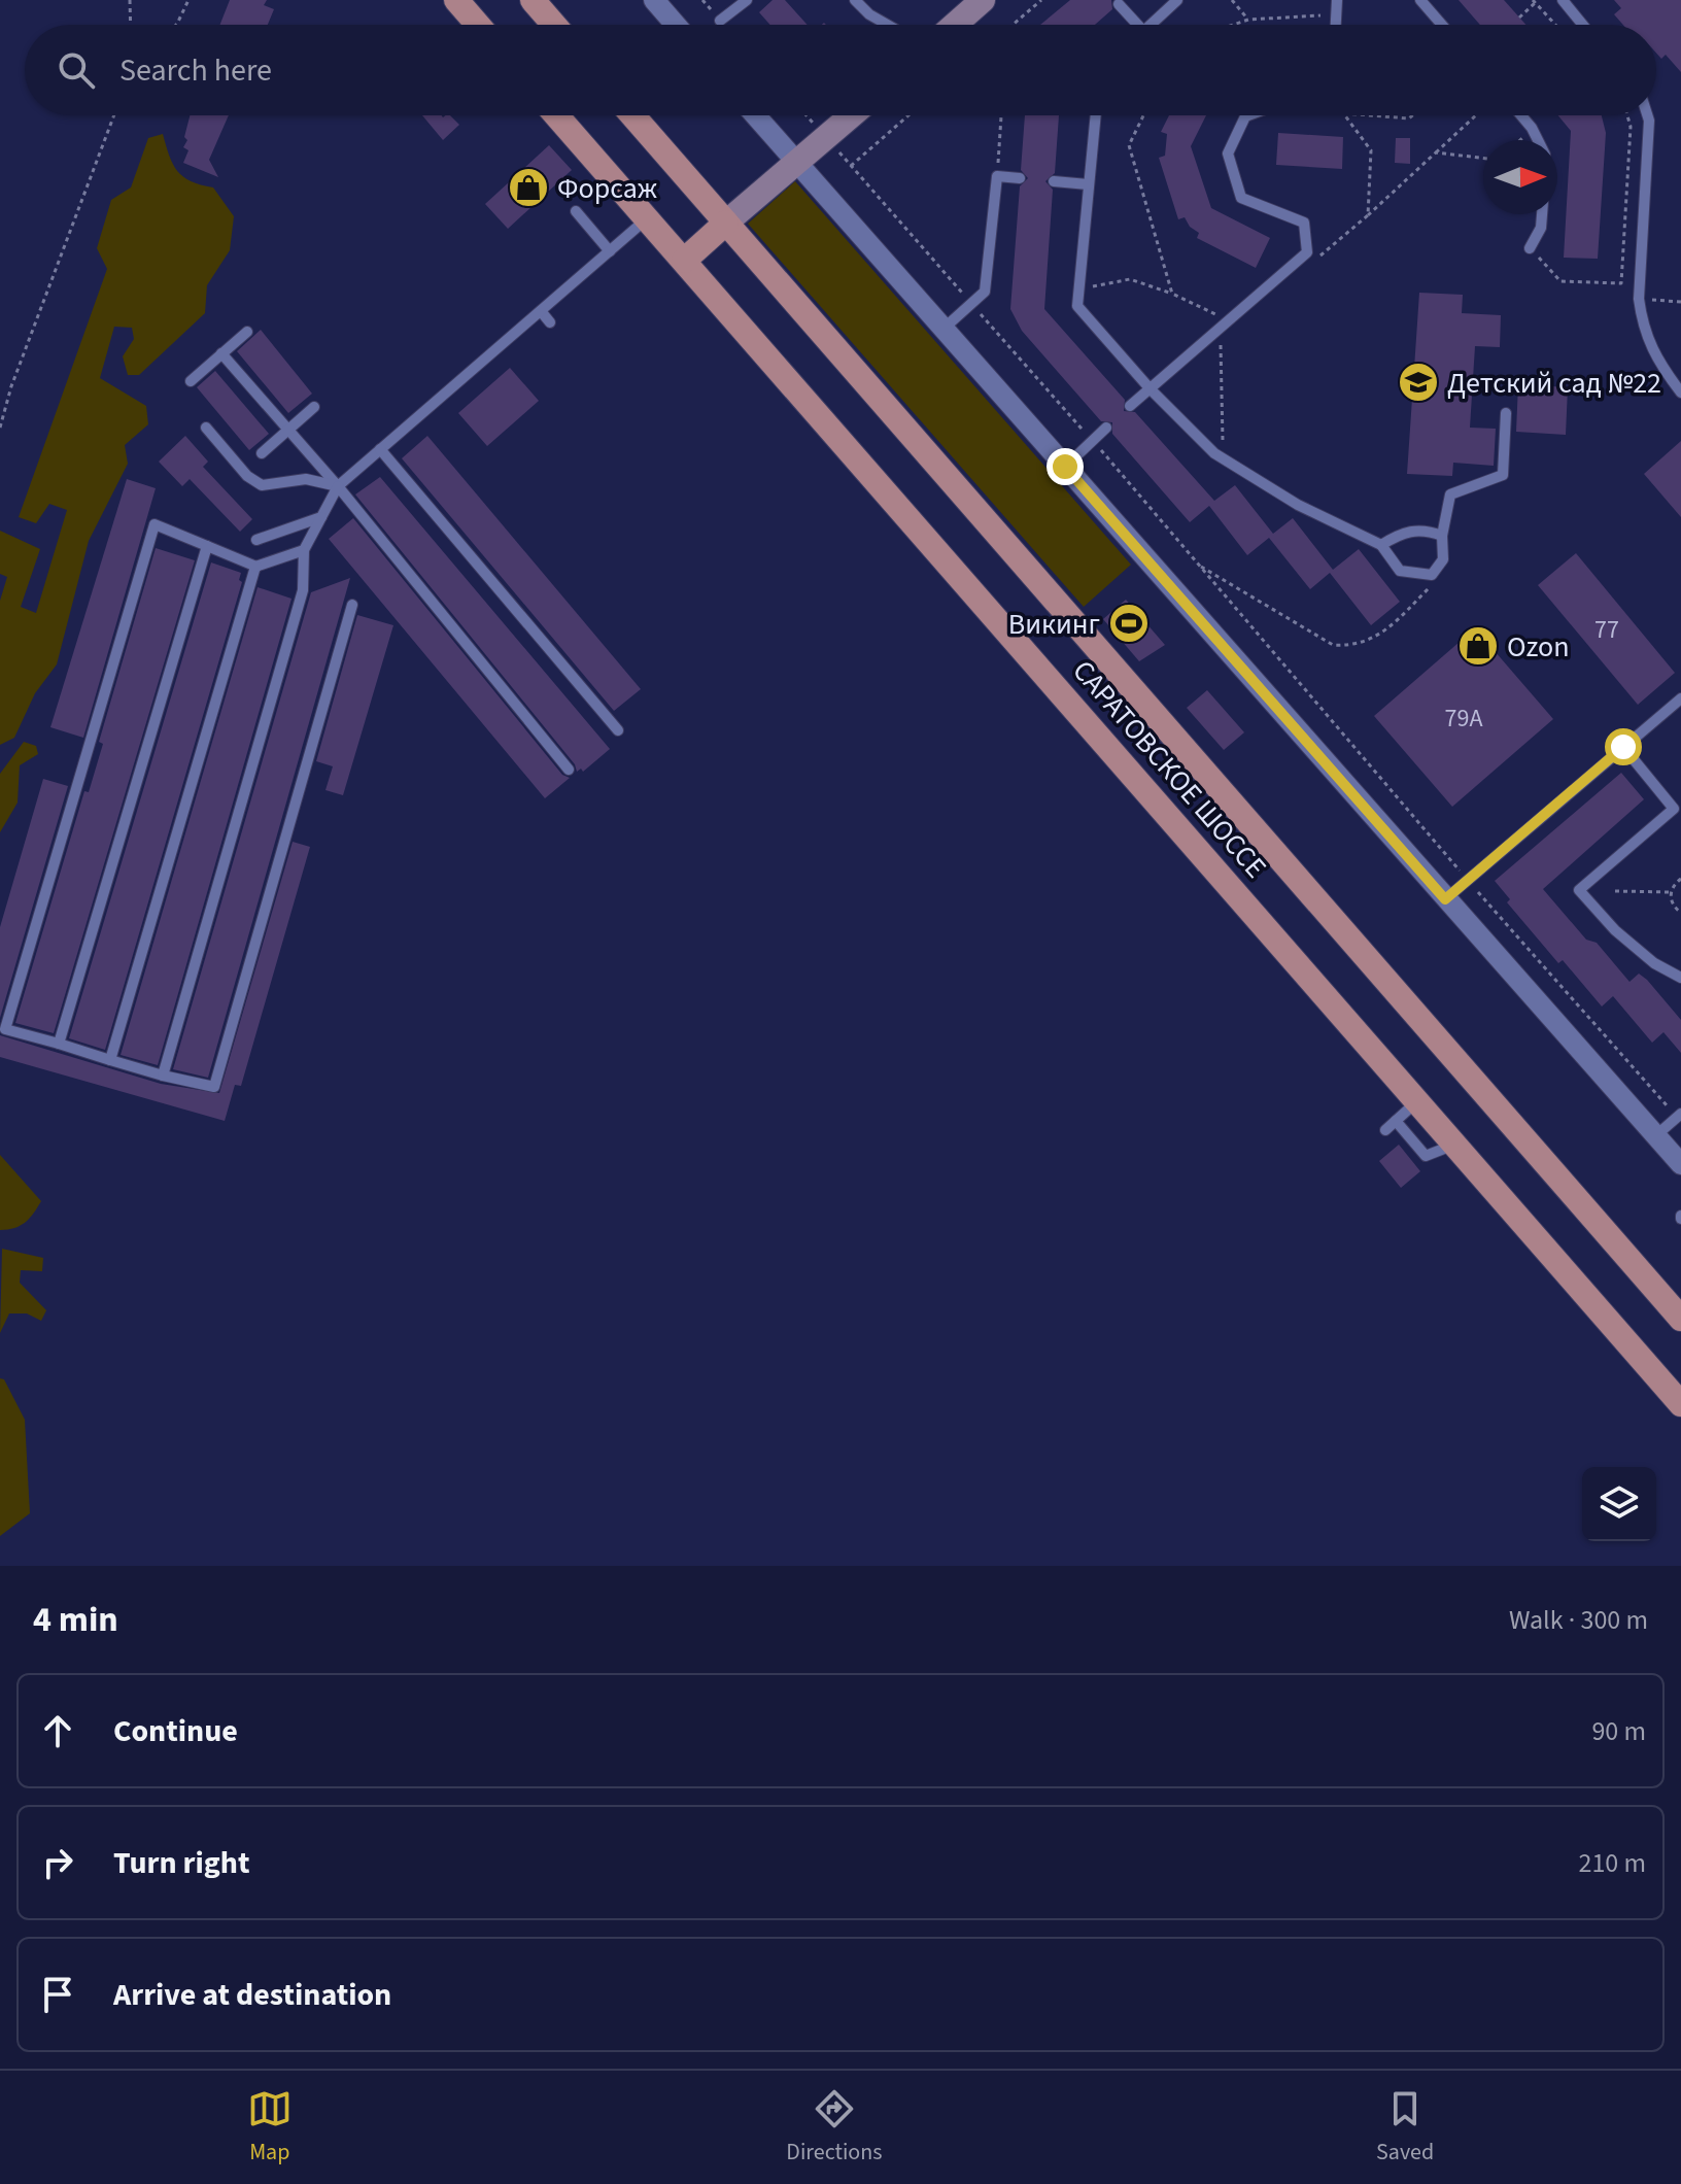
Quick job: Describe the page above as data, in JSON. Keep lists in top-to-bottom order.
{
  "streets": {
    "main road": ["САРАТОВСКОЕ ШОССЕ"]
  },
  "places": {
    "shop": ["Форсаж", "Ozon"],
    "school or university": ["Детский сад №22"],
    "sports": ["Викинг"]
  },
  "house_numbers": ["77", "79А"],
  "north": "right",
  "page": {
    "search": "Search here",
    "heading": ["4 min", "Walk · 300 m"],
    "list": [
      ["Continue", "90 m"],
      ["Turn right", "210 m"],
      "Arrive at destination"
    ],
    "nav": ["Map", "Directions", "Saved"]
  }
}
